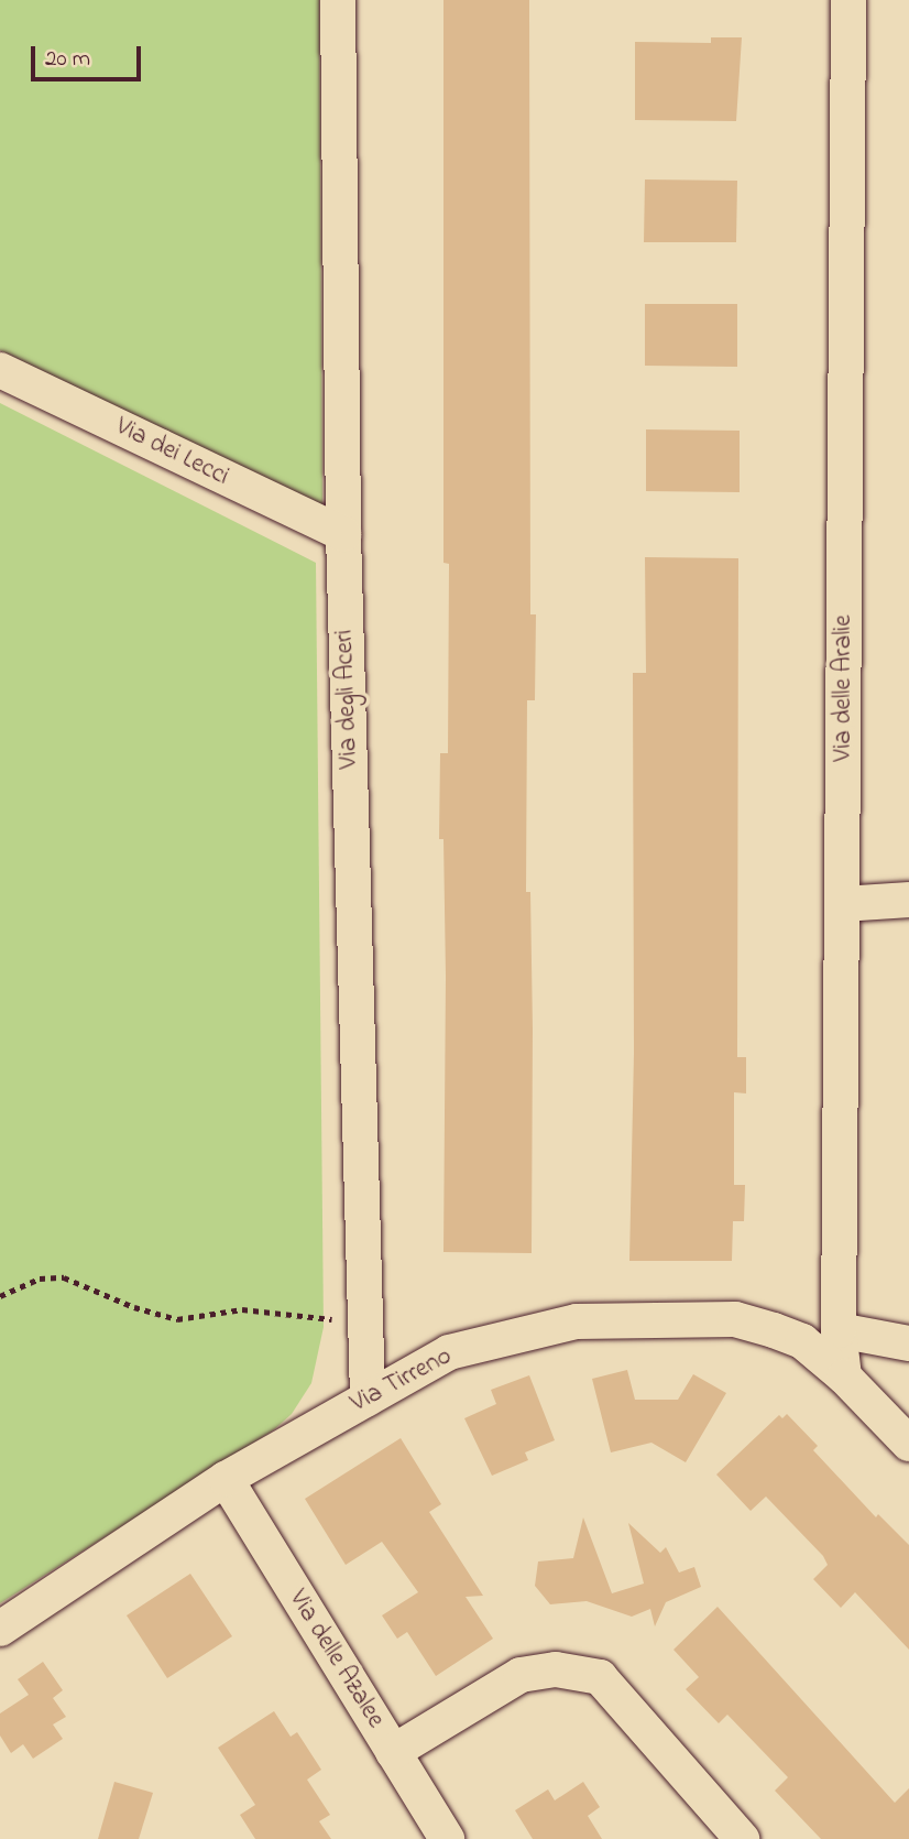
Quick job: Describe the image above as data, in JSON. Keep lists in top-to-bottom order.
{
  "streets": {
    "street": [
      "Via dei Lecci",
      "Via delle Aralie",
      "Via degli Aceri",
      "Via Tirreno",
      "Via delle Azalee"
    ]
  },
  "crossings": [
    ["Via dei Lecci", "Via degli Aceri"],
    ["Via delle Aralie", "Via Tirreno"],
    ["Via degli Aceri", "Via Tirreno"],
    ["Via Tirreno", "Via delle Azalee"]
  ],
  "scale_bar": "20 m"
}
